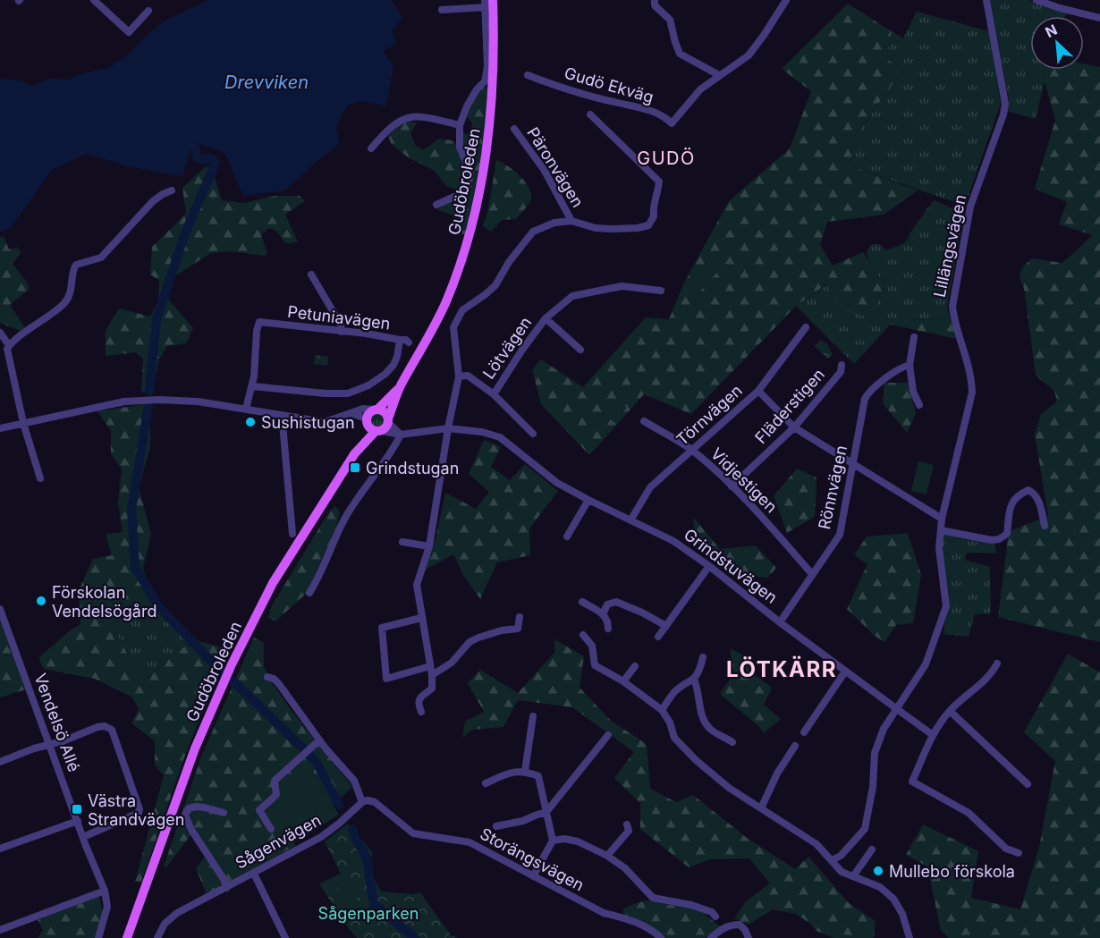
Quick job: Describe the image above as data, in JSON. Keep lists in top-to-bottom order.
{
  "streets": {
    "main road": ["Gudöbroleden"],
    "street": [
      "Gudö Ekväg",
      "Päronvägen",
      "Lillängsvägen",
      "Petuniavägen",
      "Lötvägen",
      "Fläderstigen",
      "Törnvägen",
      "Vidjestigen",
      "Rönnvägen",
      "Grindstuvägen",
      "Vendelsö Allé",
      "Sågenvägen",
      "Storängsvägen"
    ]
  },
  "crossings": [
    ["Gudöbroleden", "Grindstuvägen"],
    ["Lillängsvägen", "Grindstuvägen"],
    ["Fläderstigen", "Vidjestigen"],
    ["Törnvägen", "Vidjestigen"],
    ["Törnvägen", "Grindstuvägen"],
    ["Vidjestigen", "Rönnvägen"],
    ["Rönnvägen", "Grindstuvägen"],
    ["Sågenvägen", "Storängsvägen"]
  ],
  "districts": ["GUDÖ", "LÖTKÄRR"],
  "water": ["Drevviken"],
  "parks": ["Sågenparken"],
  "places": {
    "other": ["Sushistugan", "Förskolan Vendelsögård", "Mullebo förskola"],
    "transit": ["Grindstugan", "Västra Strandvägen"]
  },
  "north": "top left"
}
